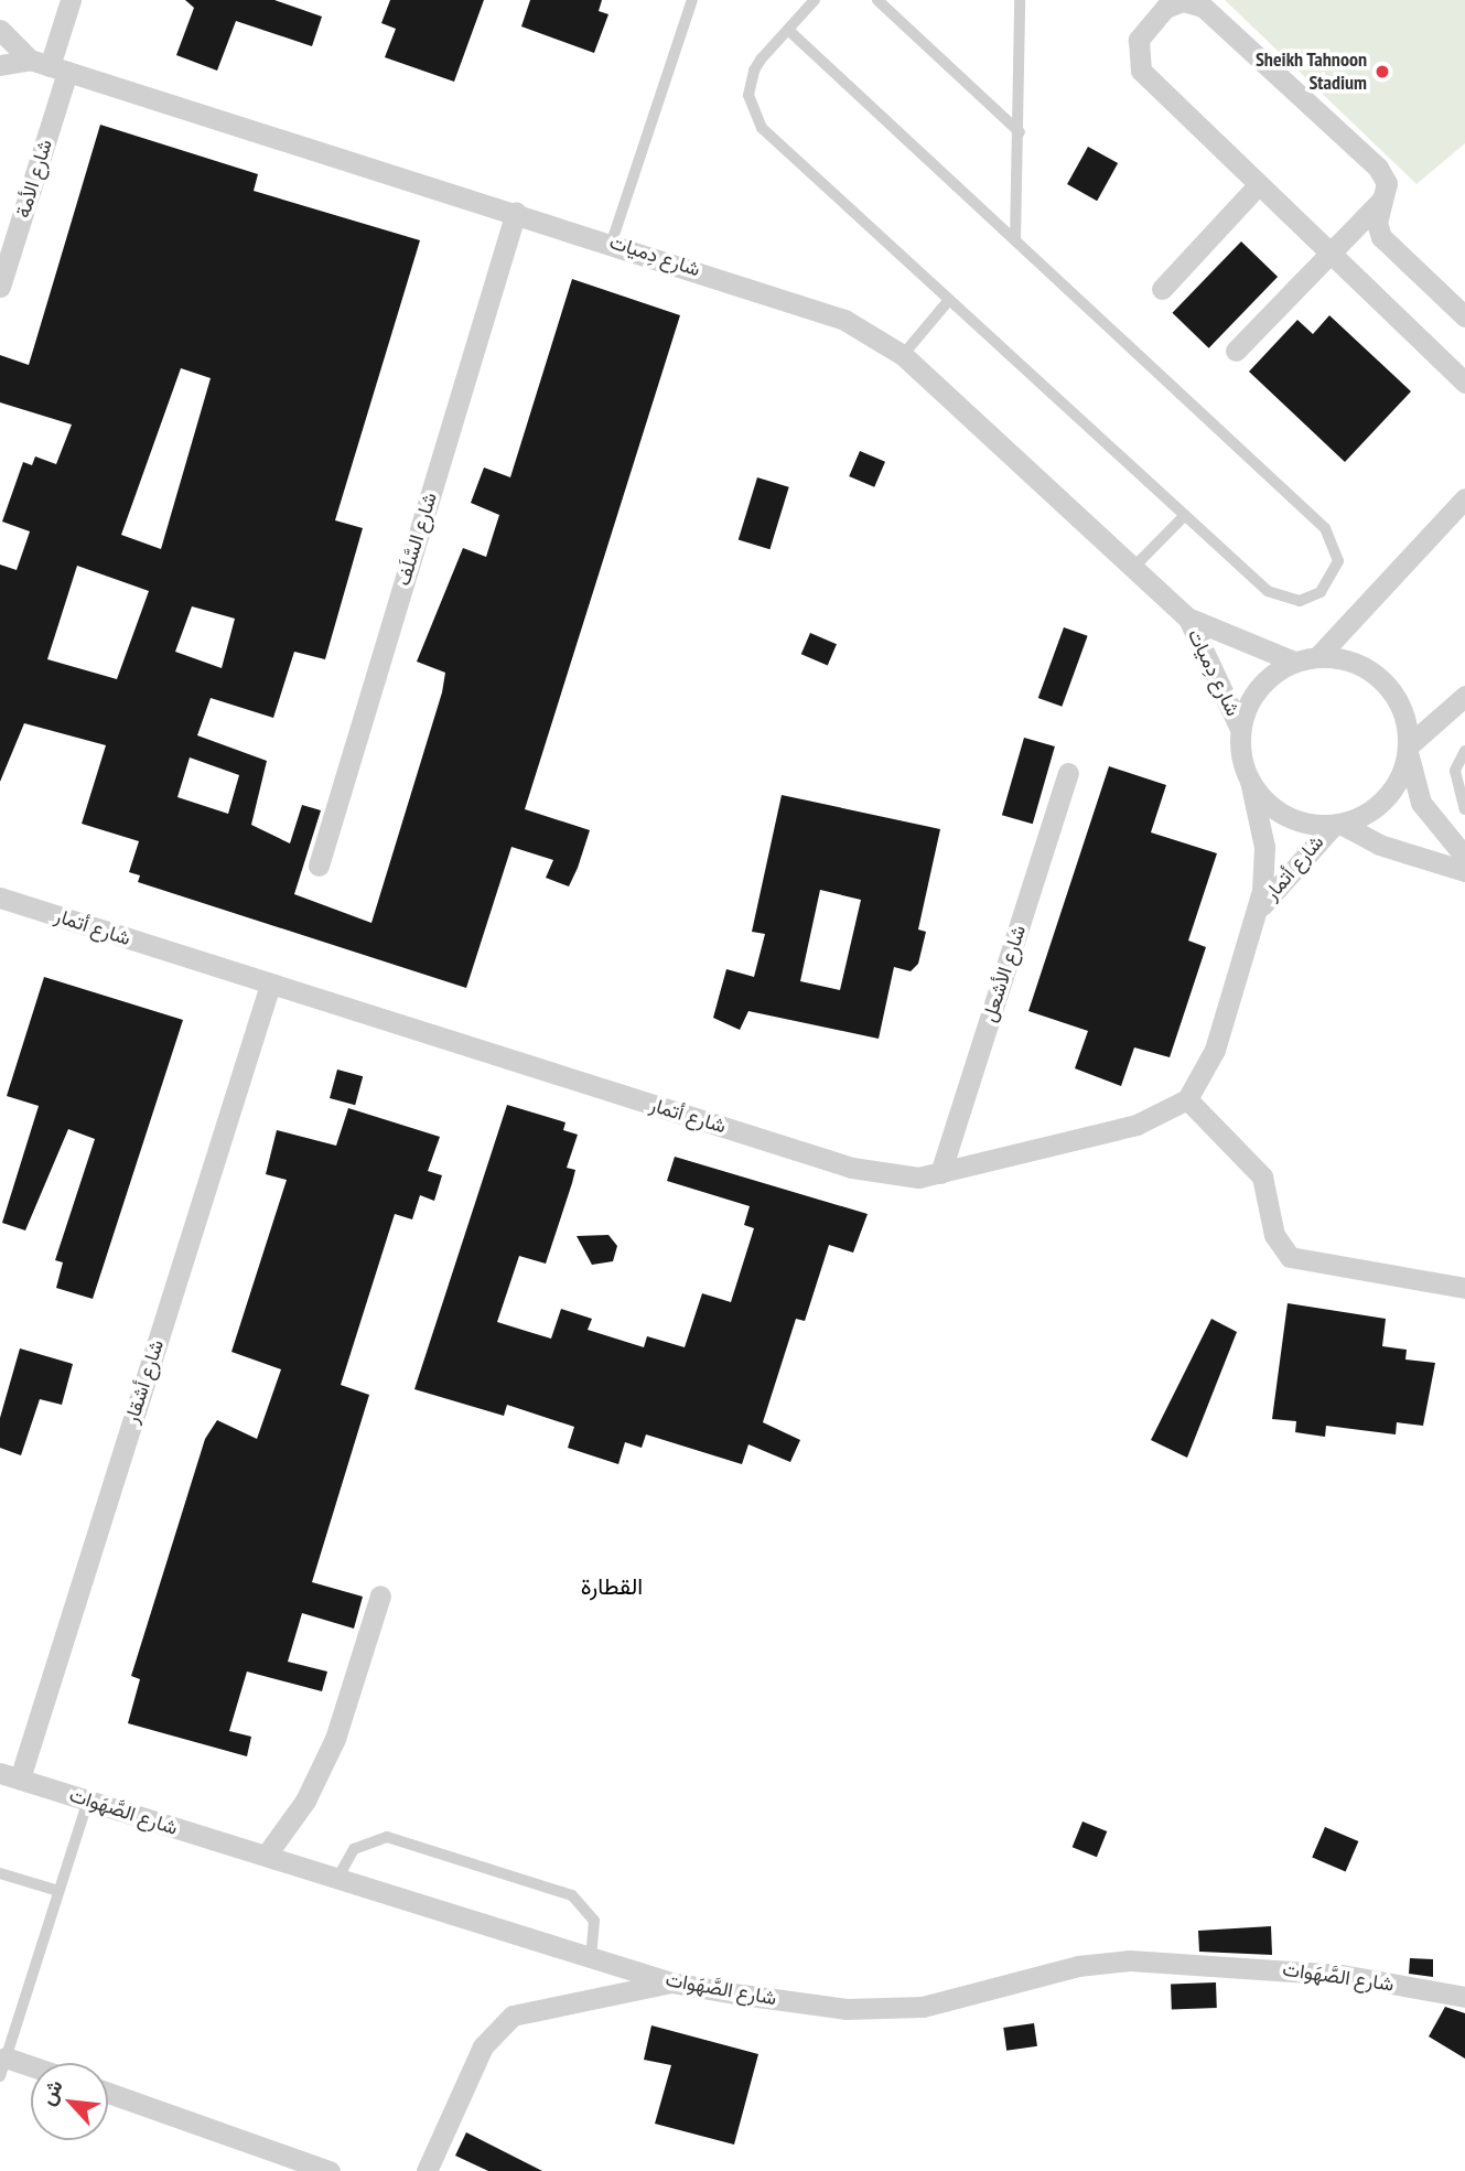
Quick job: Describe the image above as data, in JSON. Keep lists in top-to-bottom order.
{
  "streets": {
    "street": [
      "شارع الأمة",
      "شارع دِميات",
      "شارع السَّلَف",
      "شارع أتمار",
      "شارع الأشعل",
      "شارع أشقار",
      "شارع الصَّهَوات"
    ]
  },
  "crossings": [
    ["شارع الأمة", "شارع دِميات"],
    ["شارع دِميات", "شارع السَّلَف"],
    ["شارع دِميات", "شارع أتمار"],
    ["شارع أتمار", "شارع الأشعل"],
    ["شارع أتمار", "شارع أشقار"],
    ["شارع أشقار", "شارع الصَّهَوات"]
  ],
  "districts": ["القطارة"],
  "places": ["Sheikh Tahnoon Stadium"],
  "north": "top left"
}
